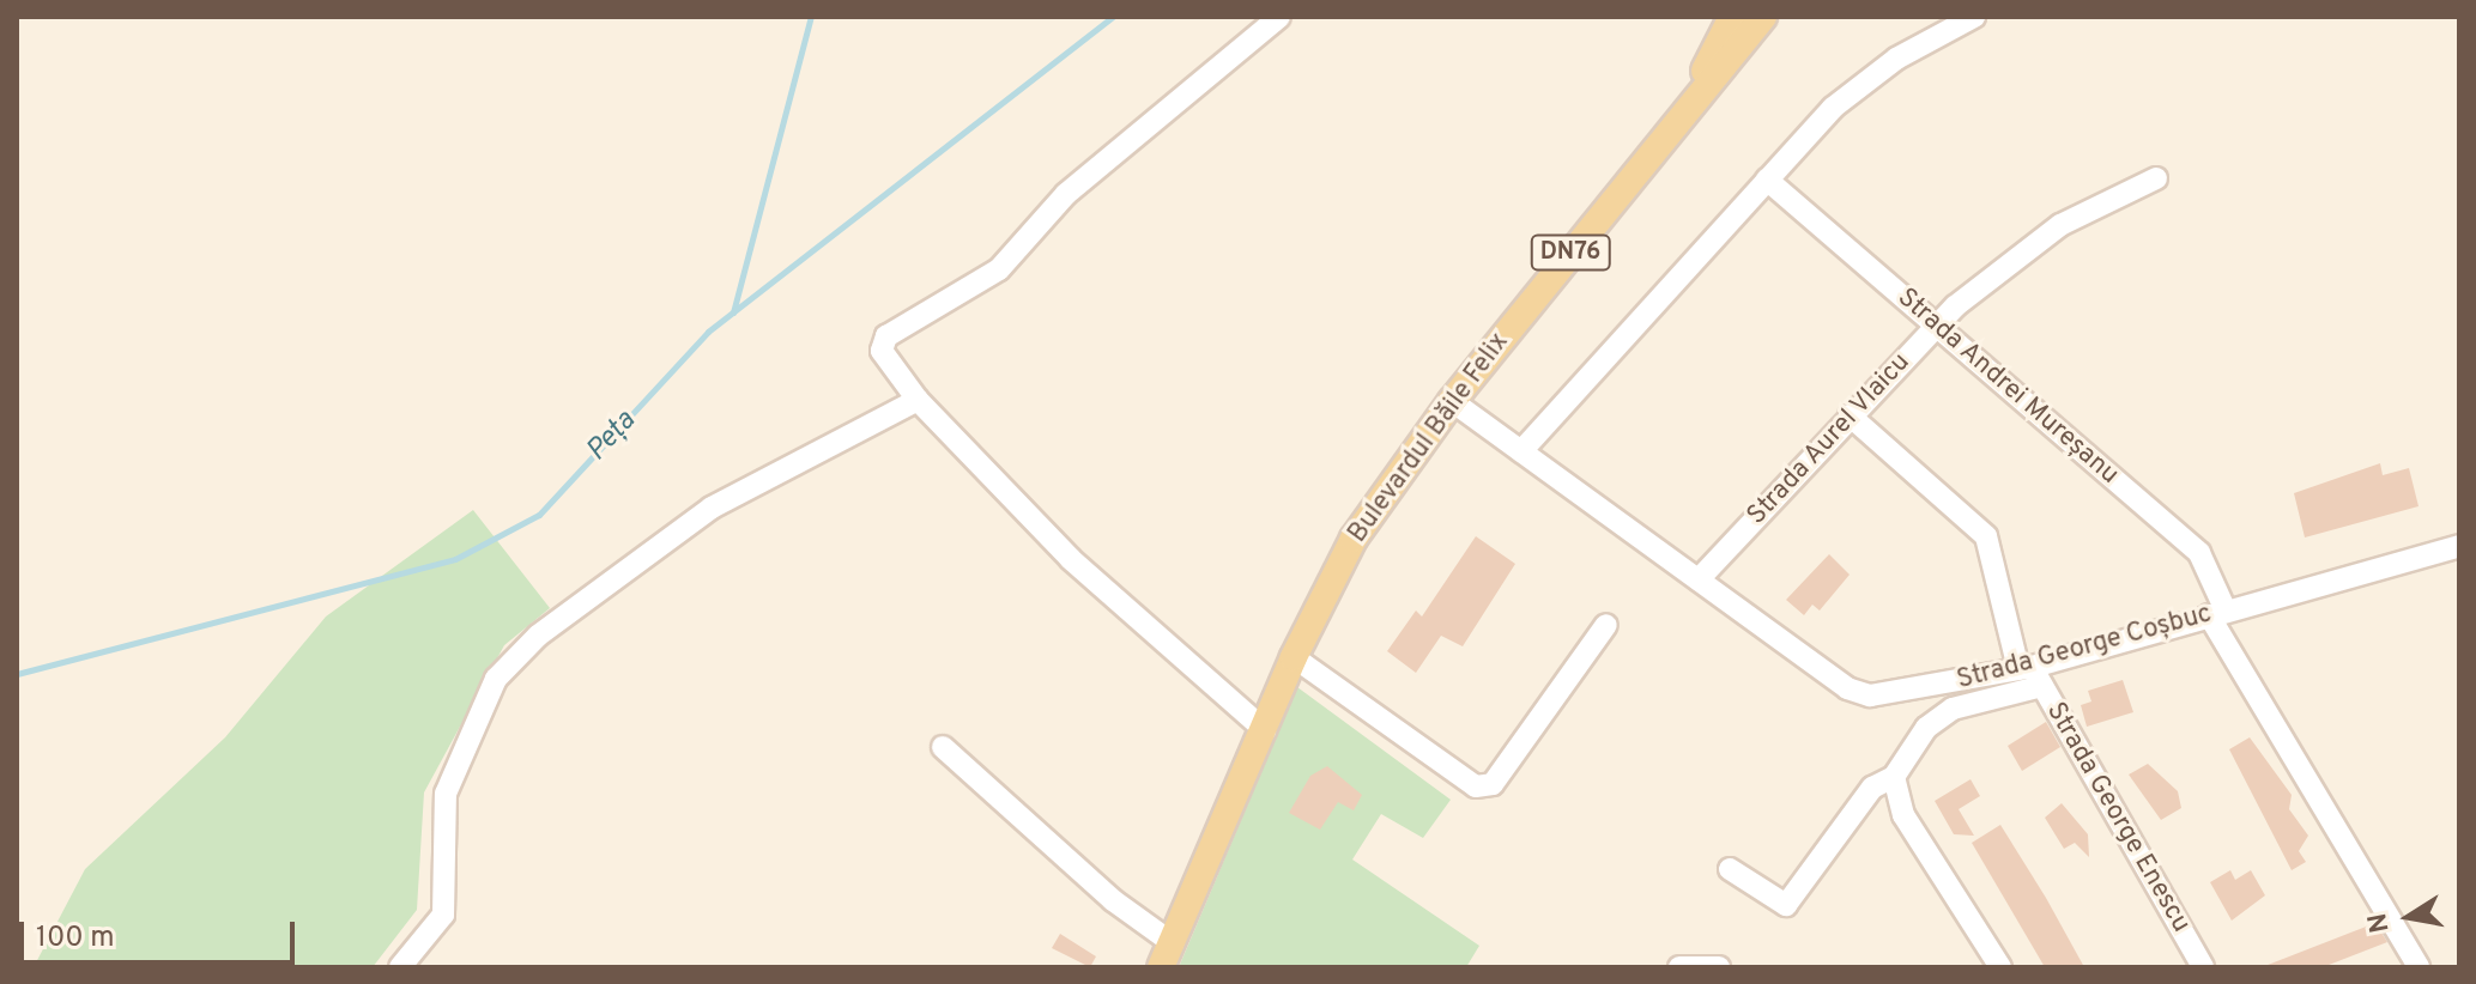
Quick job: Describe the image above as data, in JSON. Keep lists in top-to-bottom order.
{
  "streets": {
    "main road": ["DN76", "Bulevardul Băile Felix"],
    "street": [
      "Strada Andrei Mureșanu",
      "Strada Aurel Vlaicu",
      "Strada George Coșbuc",
      "Strada George Enescu"
    ]
  },
  "crossings": [
    ["Strada Andrei Mureșanu", "Strada Aurel Vlaicu"],
    ["Strada Andrei Mureșanu", "Strada George Coșbuc"],
    ["Bulevardul Băile Felix", "Strada George Coșbuc"],
    ["Strada Aurel Vlaicu", "Strada George Coșbuc"],
    ["Strada Aurel Vlaicu", "Strada George Enescu"],
    ["Strada George Coșbuc", "Strada George Enescu"]
  ],
  "water": ["Peța"],
  "scale_bar": "100 m",
  "north": "left"
}
